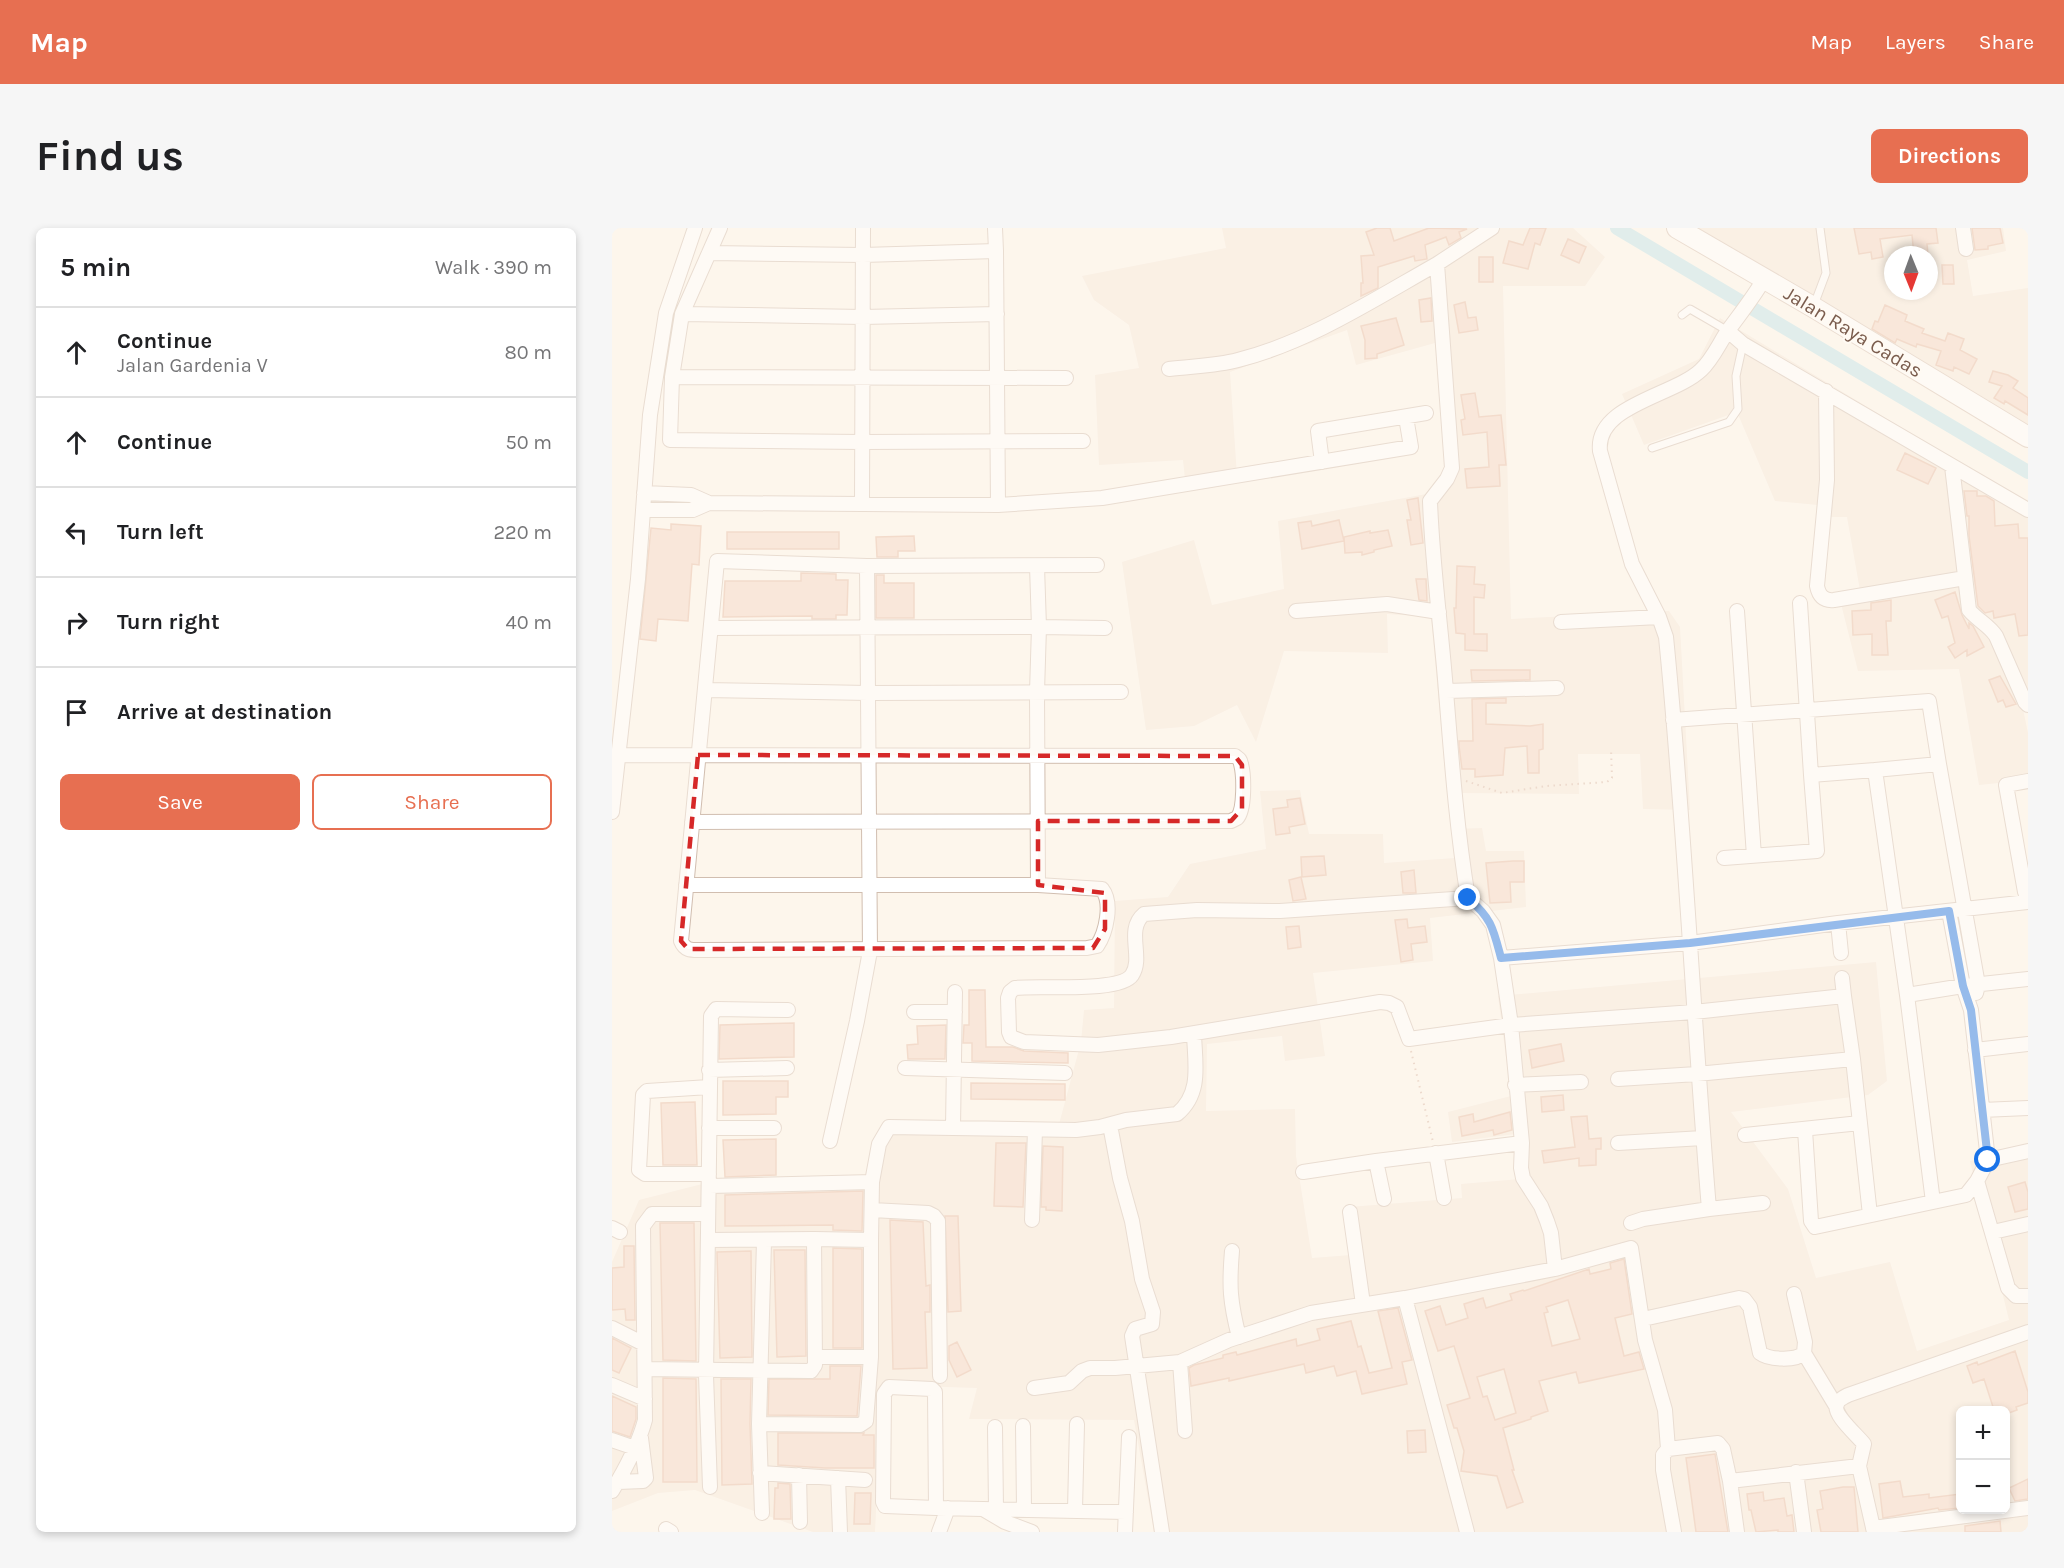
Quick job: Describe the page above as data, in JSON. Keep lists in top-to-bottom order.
{
  "streets": {
    "street": ["Jalan Raya Cadas"]
  },
  "north": "bottom",
  "page": {
    "header": "Map",
    "nav": ["Map", "Layers", "Share"],
    "buttons": [
      "Directions",
      ["Save", "Share"]
    ],
    "title": "Find us",
    "heading": ["5 min", "Walk · 390 m"],
    "list": [
      ["Continue", "Jalan Gardenia V", "80 m"],
      ["Continue", "50 m"],
      ["Turn left", "220 m"],
      ["Turn right", "40 m"],
      "Arrive at destination"
    ],
    "map_buttons": ["+", "−"]
  }
}
